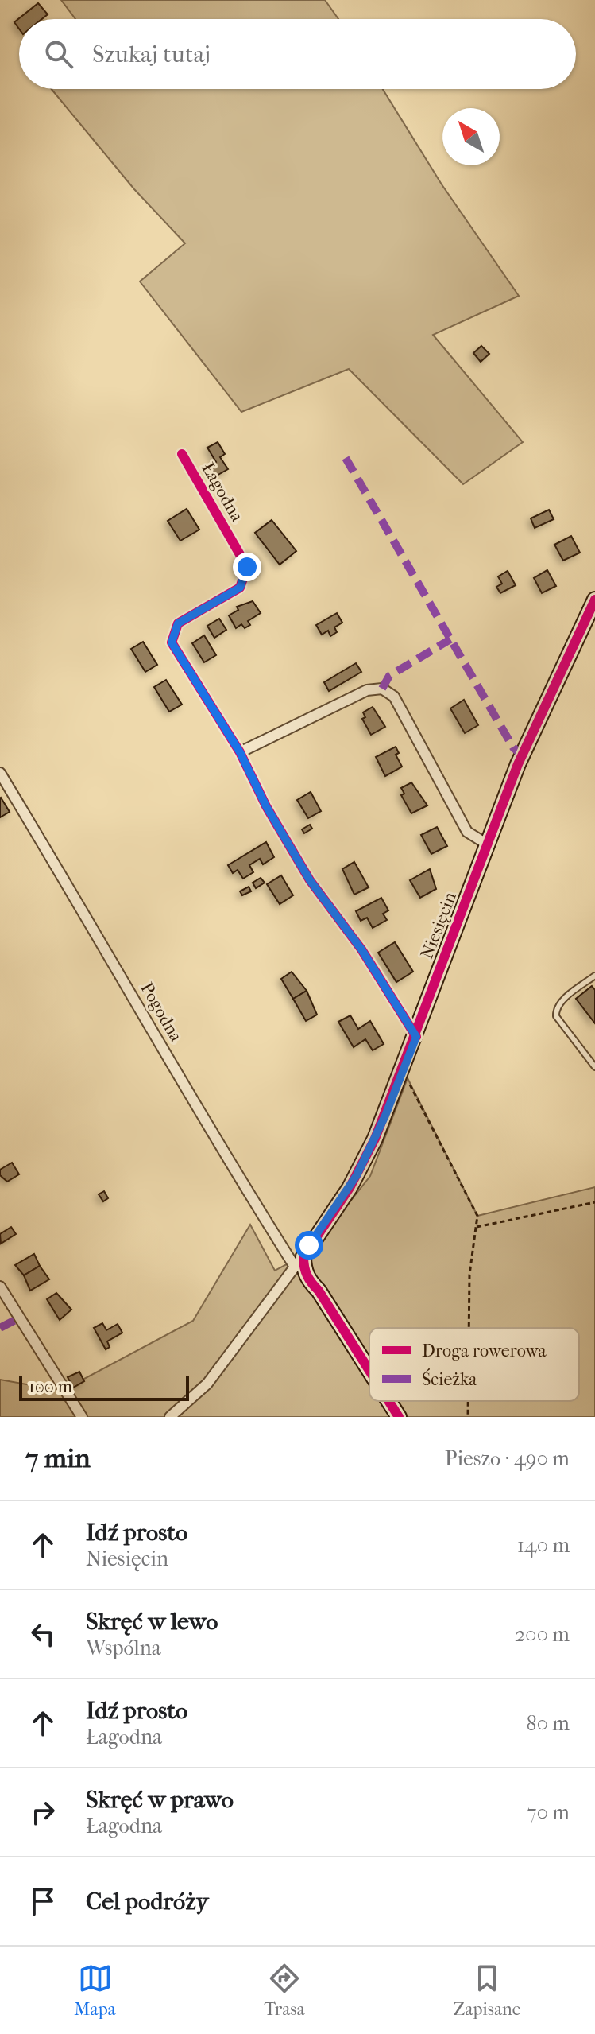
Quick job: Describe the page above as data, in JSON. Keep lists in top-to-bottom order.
{
  "streets": {
    "street": ["Łagodna", "Niesięcin", "Pogodna"]
  },
  "crossings": [
    ["Niesięcin", "Pogodna"]
  ],
  "legend": ["Droga rowerowa", "Ścieżka"],
  "scale_bar": "100 m",
  "north": "top left",
  "page": {
    "search": "Szukaj tutaj",
    "scale": "100 m",
    "heading": ["7 min", "Pieszo · 490 m"],
    "list": [
      ["Idź prosto", "Niesięcin", "140 m"],
      ["Skręć w lewo", "Wspólna", "200 m"],
      ["Idź prosto", "Łagodna", "80 m"],
      ["Skręć w prawo", "Łagodna", "70 m"],
      "Cel podróży"
    ],
    "nav": ["Mapa", "Trasa", "Zapisane"]
  }
}
